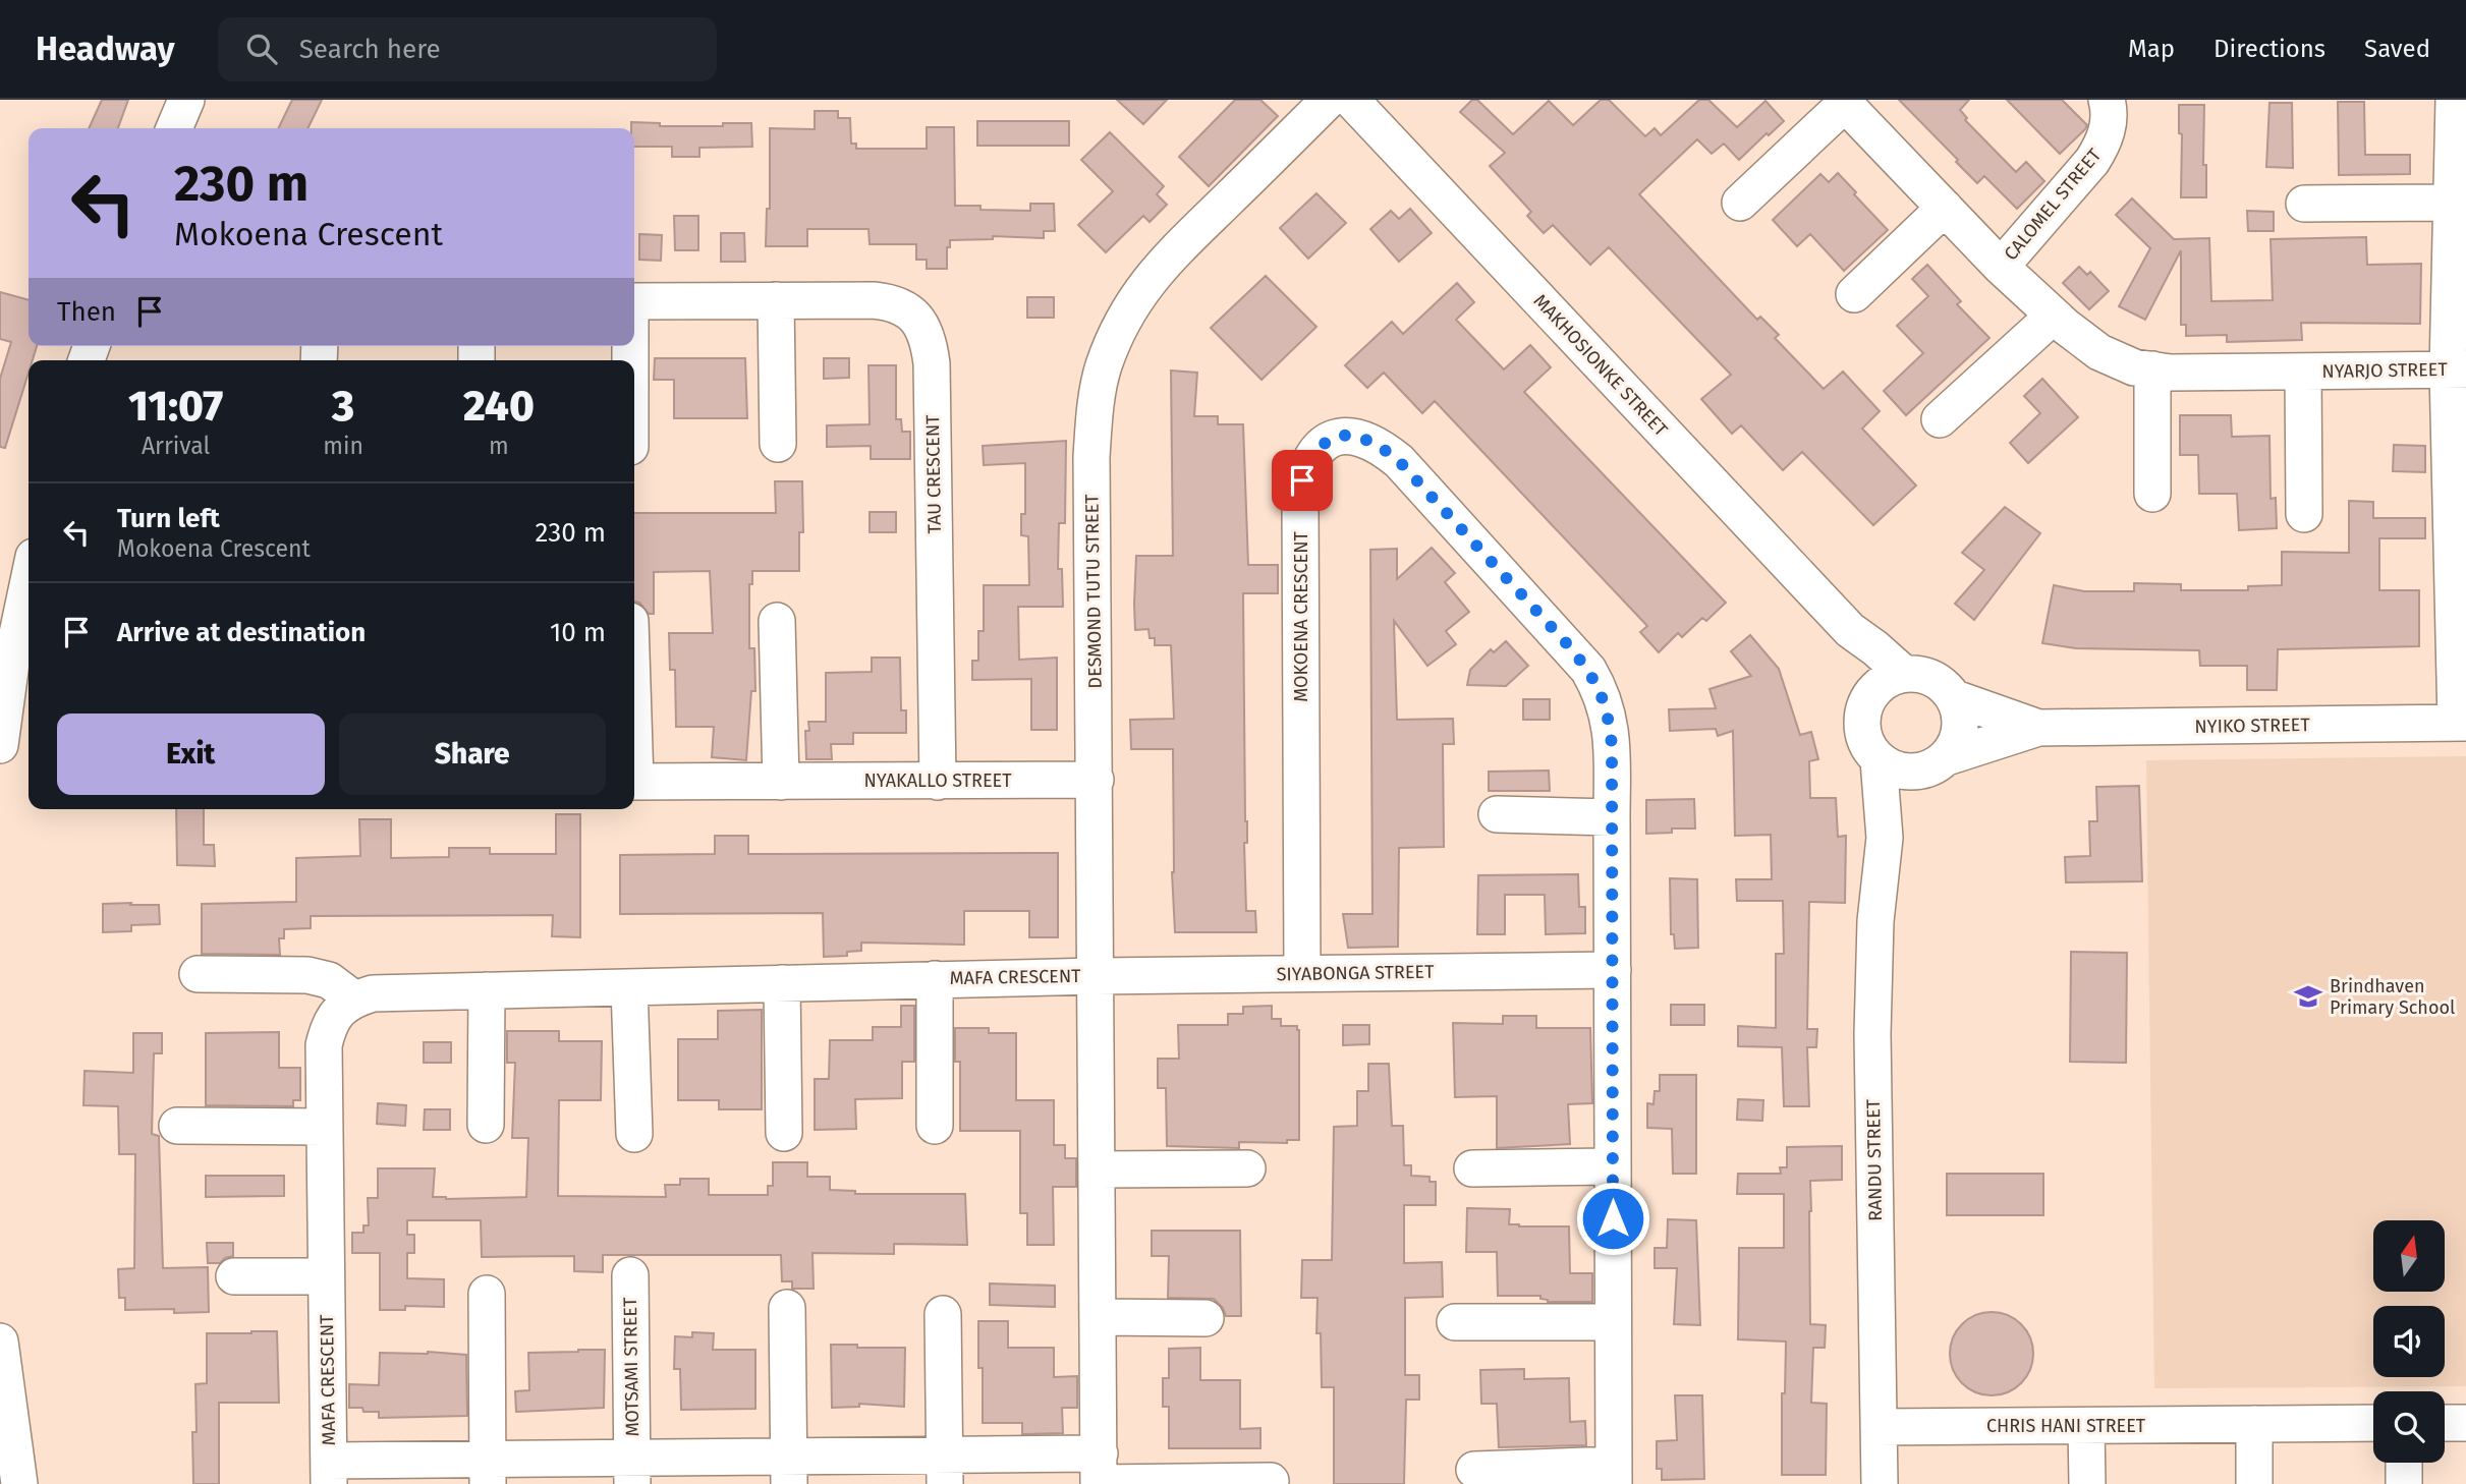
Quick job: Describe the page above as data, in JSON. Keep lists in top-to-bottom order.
{
  "streets": {
    "street": [
      "CALOMEL STREET",
      "MAKHOSIONKE STREET",
      "NYARJO STREET",
      "TAU CRESCENT",
      "DESMOND TUTU STREET",
      "MOKOENA CRESCENT",
      "NYIKO STREET",
      "NYAKALLO STREET",
      "SIYABONGA STREET",
      "MAFA CRESCENT",
      "RANDU STREET",
      "MOTSAMI STREET",
      "CHRIS HANI STREET"
    ]
  },
  "crossings": [
    ["CALOMEL STREET", "NYARJO STREET"],
    ["MAKHOSIONKE STREET", "NYIKO STREET"],
    ["MAKHOSIONKE STREET", "RANDU STREET"],
    ["TAU CRESCENT", "NYAKALLO STREET"],
    ["DESMOND TUTU STREET", "NYAKALLO STREET"],
    ["DESMOND TUTU STREET", "SIYABONGA STREET"],
    ["DESMOND TUTU STREET", "MAFA CRESCENT"],
    ["DESMOND TUTU STREET", "MOTSAMI STREET"],
    ["MOKOENA CRESCENT", "SIYABONGA STREET"],
    ["NYIKO STREET", "RANDU STREET"],
    ["SIYABONGA STREET", "MAFA CRESCENT"],
    ["MAFA CRESCENT", "MOTSAMI STREET"],
    ["RANDU STREET", "CHRIS HANI STREET"]
  ],
  "places": {
    "school or university": ["Brindhaven Primary School"]
  },
  "north": "top",
  "page": {
    "header": "Headway",
    "search": "Search here",
    "nav": ["Map", "Directions", "Saved"],
    "turn": ["230 m", "Mokoena Crescent"],
    "then": "Then",
    "eta": [
      "11:07",
      "Arrival",
      "3",
      "min",
      "240",
      "m"
    ],
    "list": [
      {
        "name": "Turn left",
        "note": "Mokoena Crescent",
        "value": "230 m"
      },
      {
        "name": "Arrive at destination",
        "value": "10 m"
      }
    ],
    "buttons": ["Exit", "Share"]
  }
}
